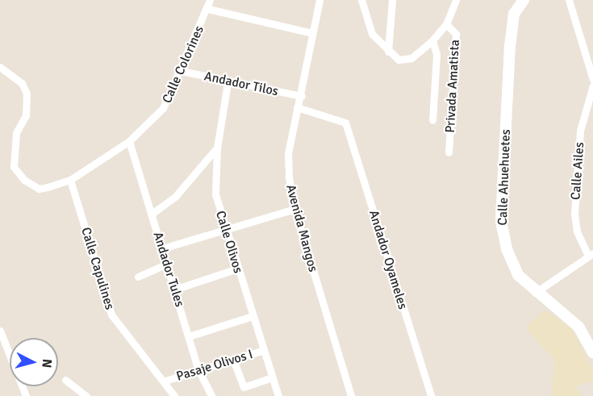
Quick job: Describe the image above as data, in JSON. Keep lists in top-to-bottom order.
{
  "streets": {
    "main road": ["Calle Ahuehuetes"],
    "street": [
      "Calle Colorines",
      "Andador Tilos",
      "Privada Amatista",
      "Calle Ailes",
      "Avenida Mangos",
      "Calle Olivos",
      "Andador Oyameles",
      "Calle Capulines",
      "Andador Tules",
      "Pasaje Olivos I"
    ]
  },
  "crossings": [
    ["Calle Colorines", "Andador Tilos"],
    ["Calle Colorines", "Calle Capulines"],
    ["Calle Colorines", "Andador Tules"],
    ["Andador Tilos", "Avenida Mangos"],
    ["Andador Tilos", "Calle Olivos"],
    ["Avenida Mangos", "Andador Oyameles"],
    ["Calle Olivos", "Pasaje Olivos I"],
    ["Calle Capulines", "Pasaje Olivos I"],
    ["Andador Tules", "Pasaje Olivos I"]
  ],
  "north": "right"
}
